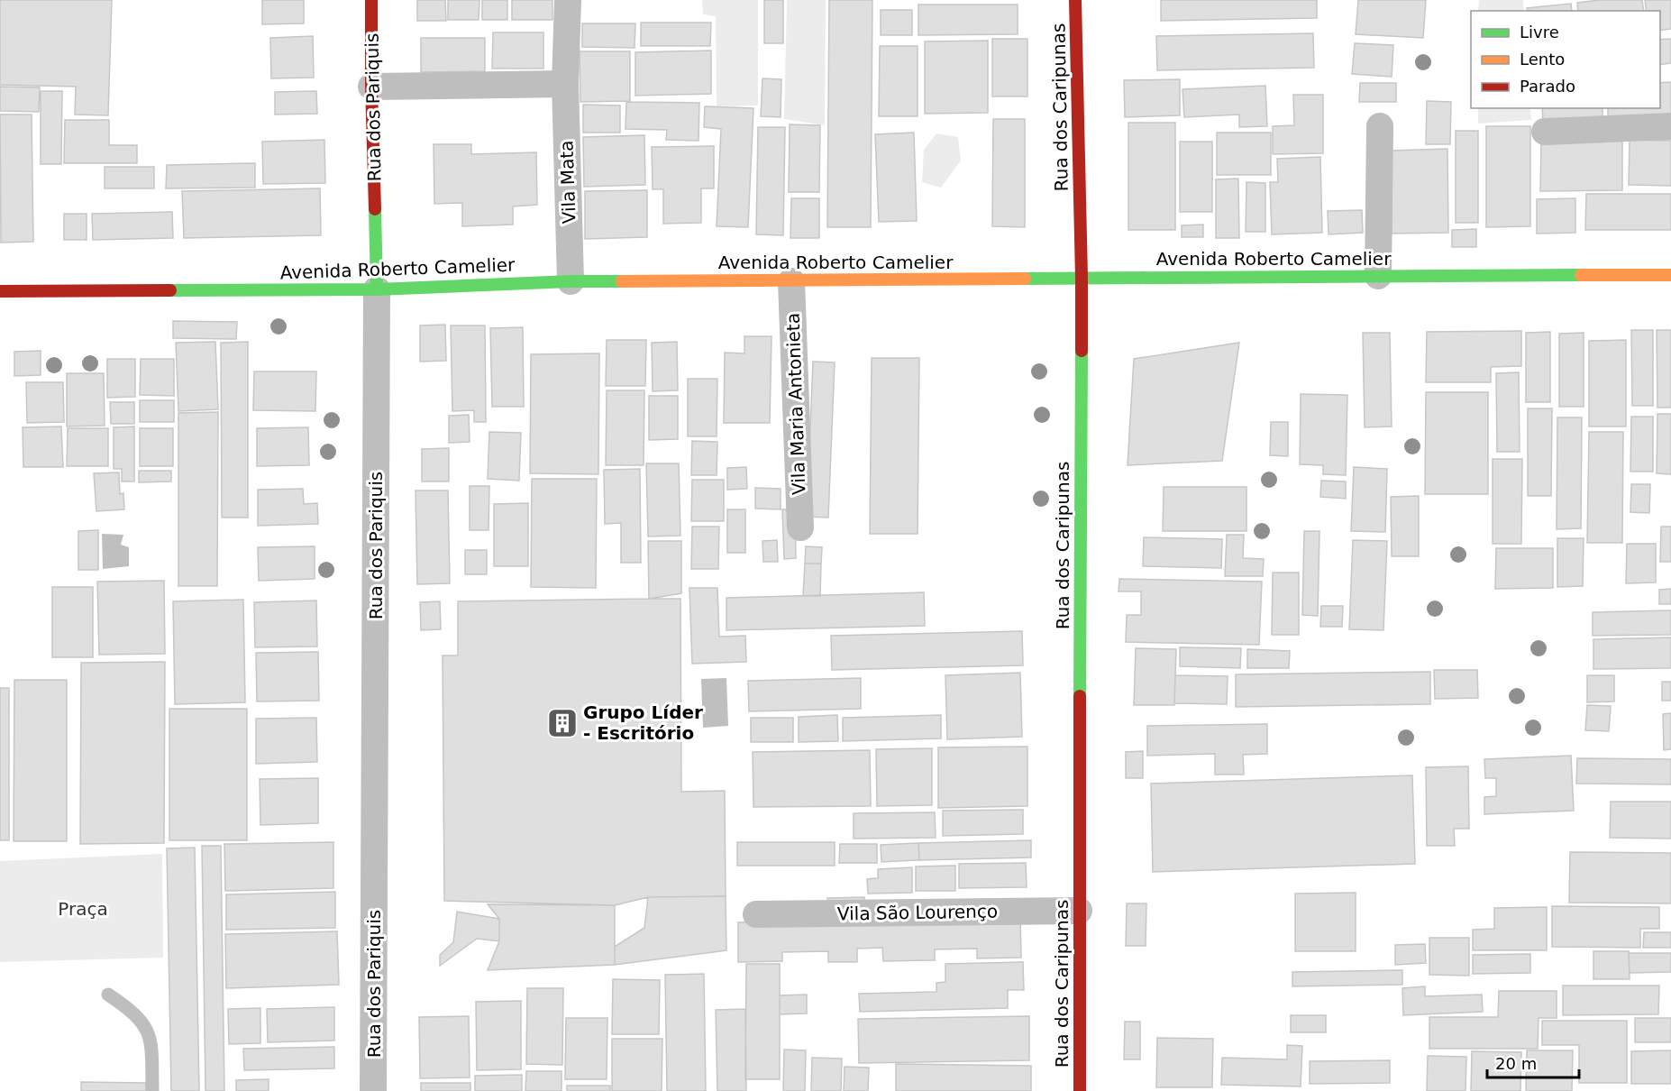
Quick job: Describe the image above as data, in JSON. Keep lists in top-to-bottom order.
{
  "streets": {
    "main road": ["Rua dos Pariquis", "Rua dos Caripunas", "Avenida Roberto Camelier"],
    "street": ["Vila Mata", "Vila Maria Antonieta", "Vila São Lourenço"]
  },
  "crossings": [
    ["Rua dos Pariquis", "Avenida Roberto Camelier"],
    ["Rua dos Caripunas", "Avenida Roberto Camelier"],
    ["Rua dos Caripunas", "Vila São Lourenço"],
    ["Vila Mata", "Avenida Roberto Camelier"],
    ["Avenida Roberto Camelier", "Vila Maria Antonieta"]
  ],
  "parks": ["Praça"],
  "places": {
    "building": ["Grupo Líder - Escritório"]
  },
  "legend": ["Livre", "Lento", "Parado"],
  "scale_bar": "20 m"
}
